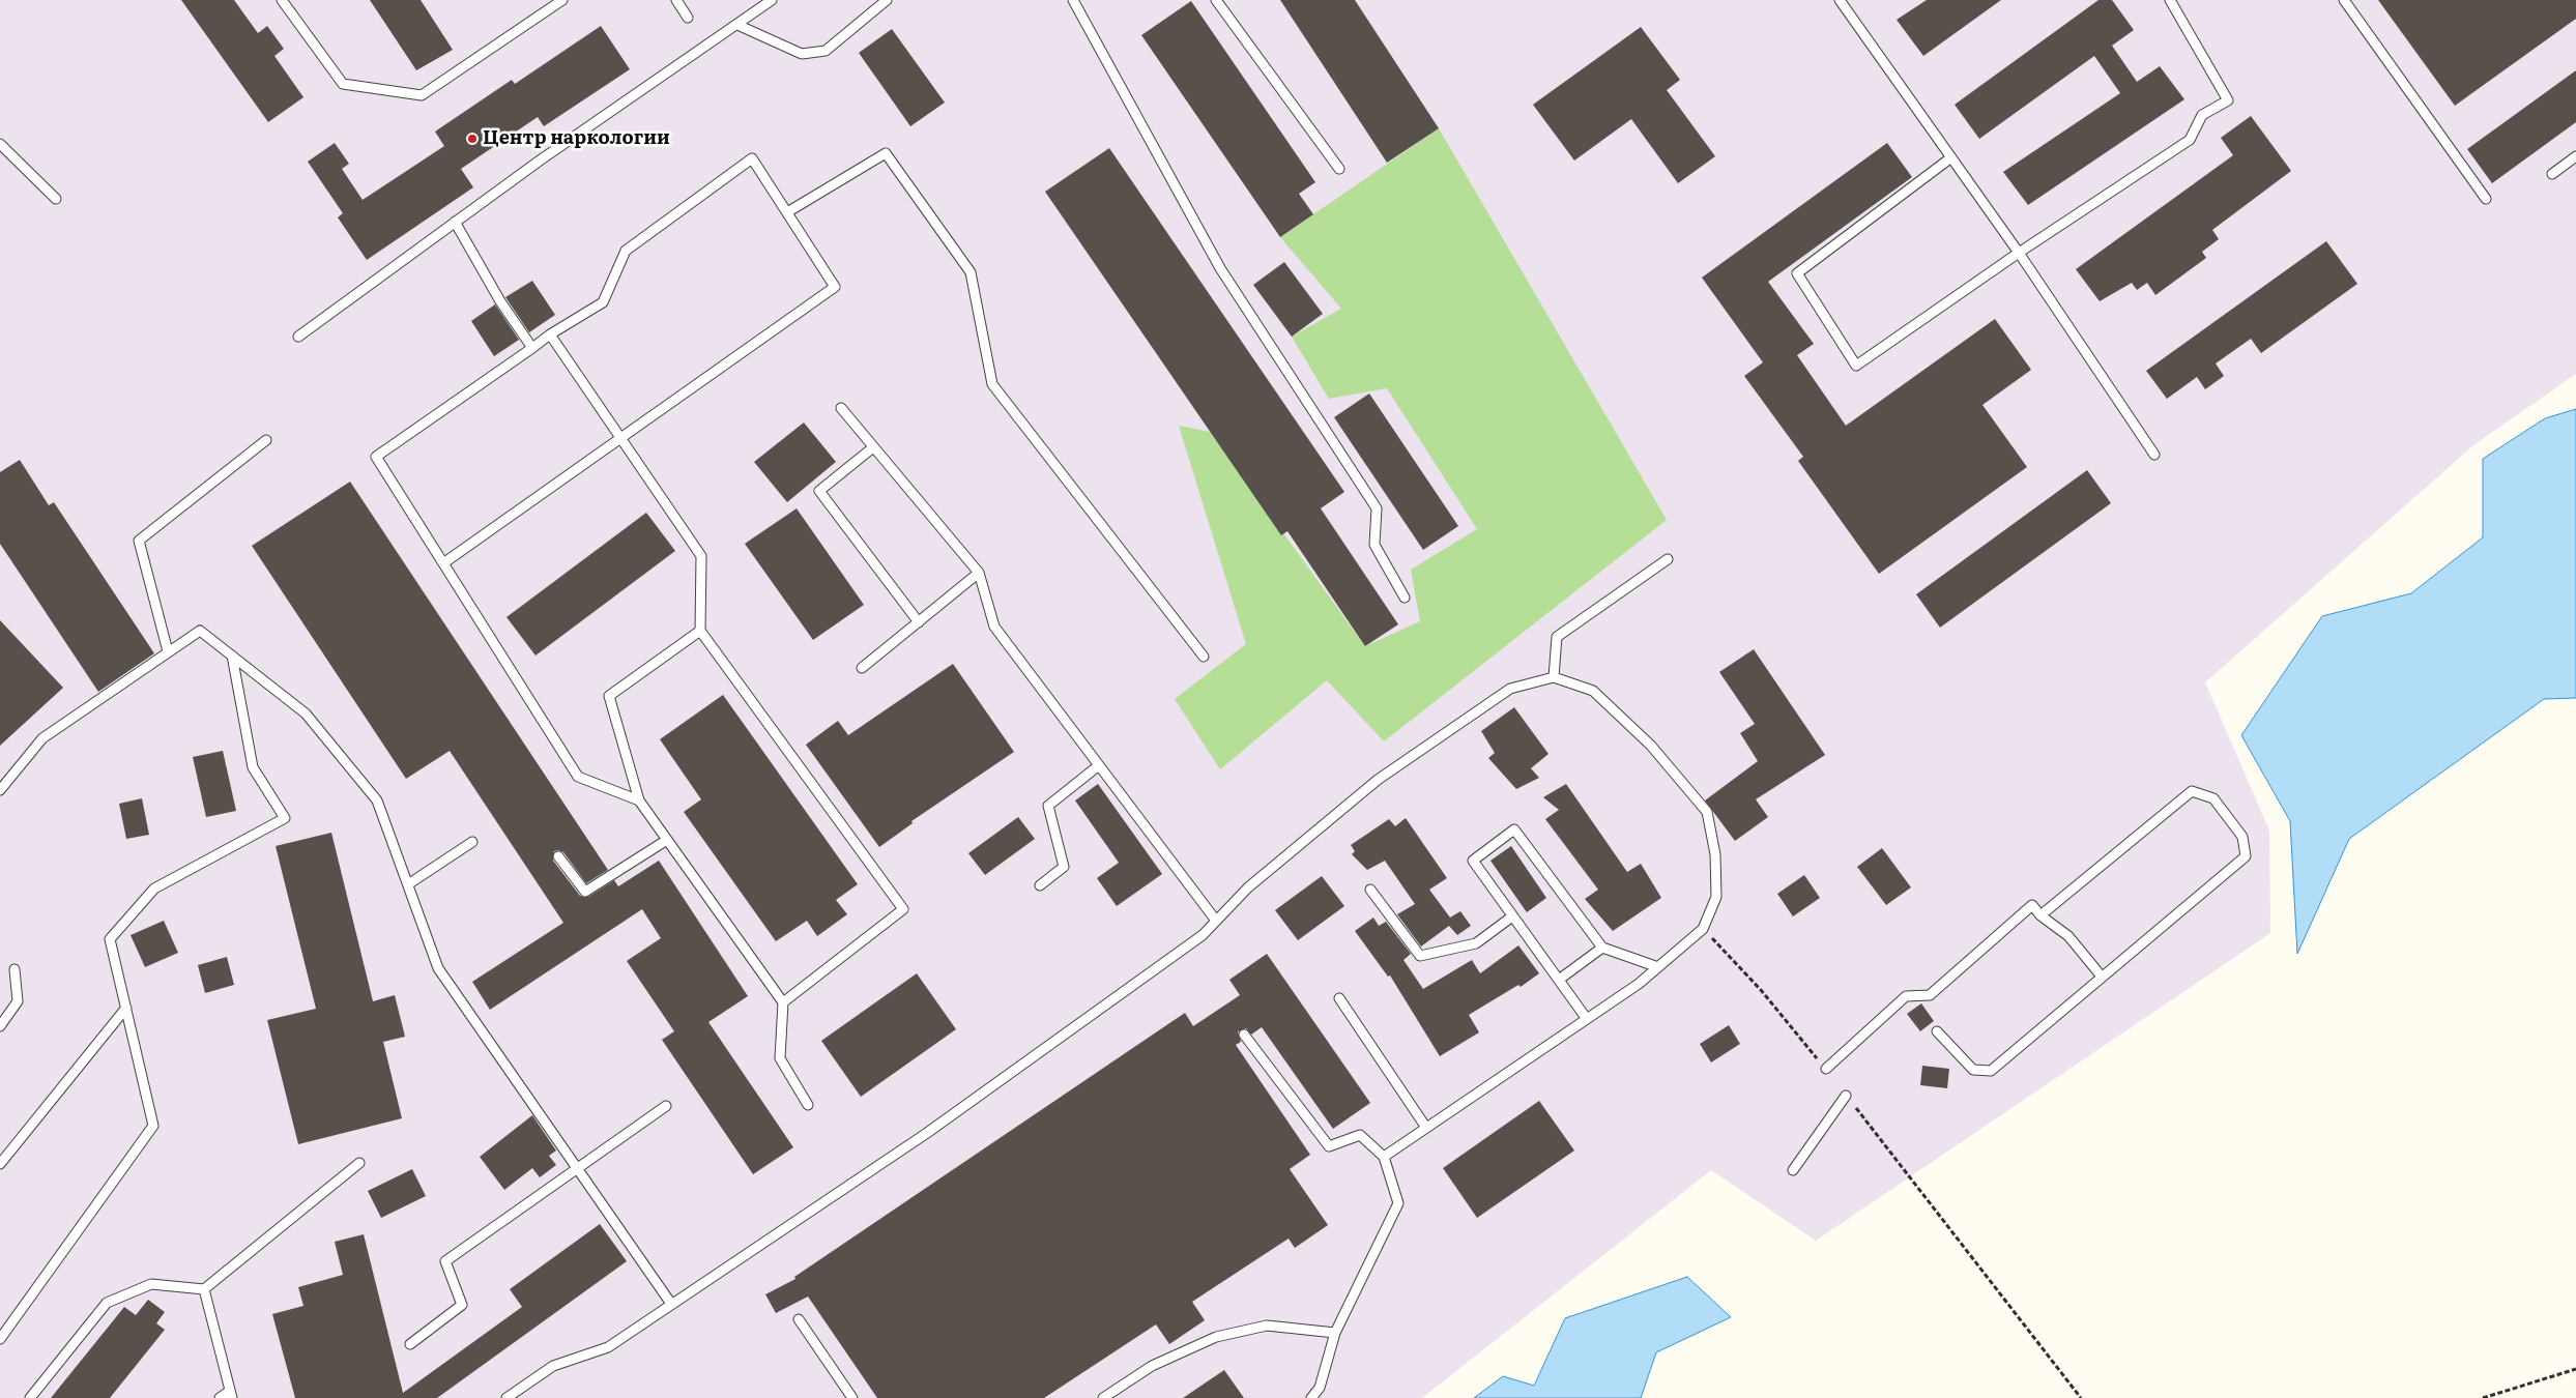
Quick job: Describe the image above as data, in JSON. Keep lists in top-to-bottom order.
{
  "places": ["Центр наркологии"]
}
